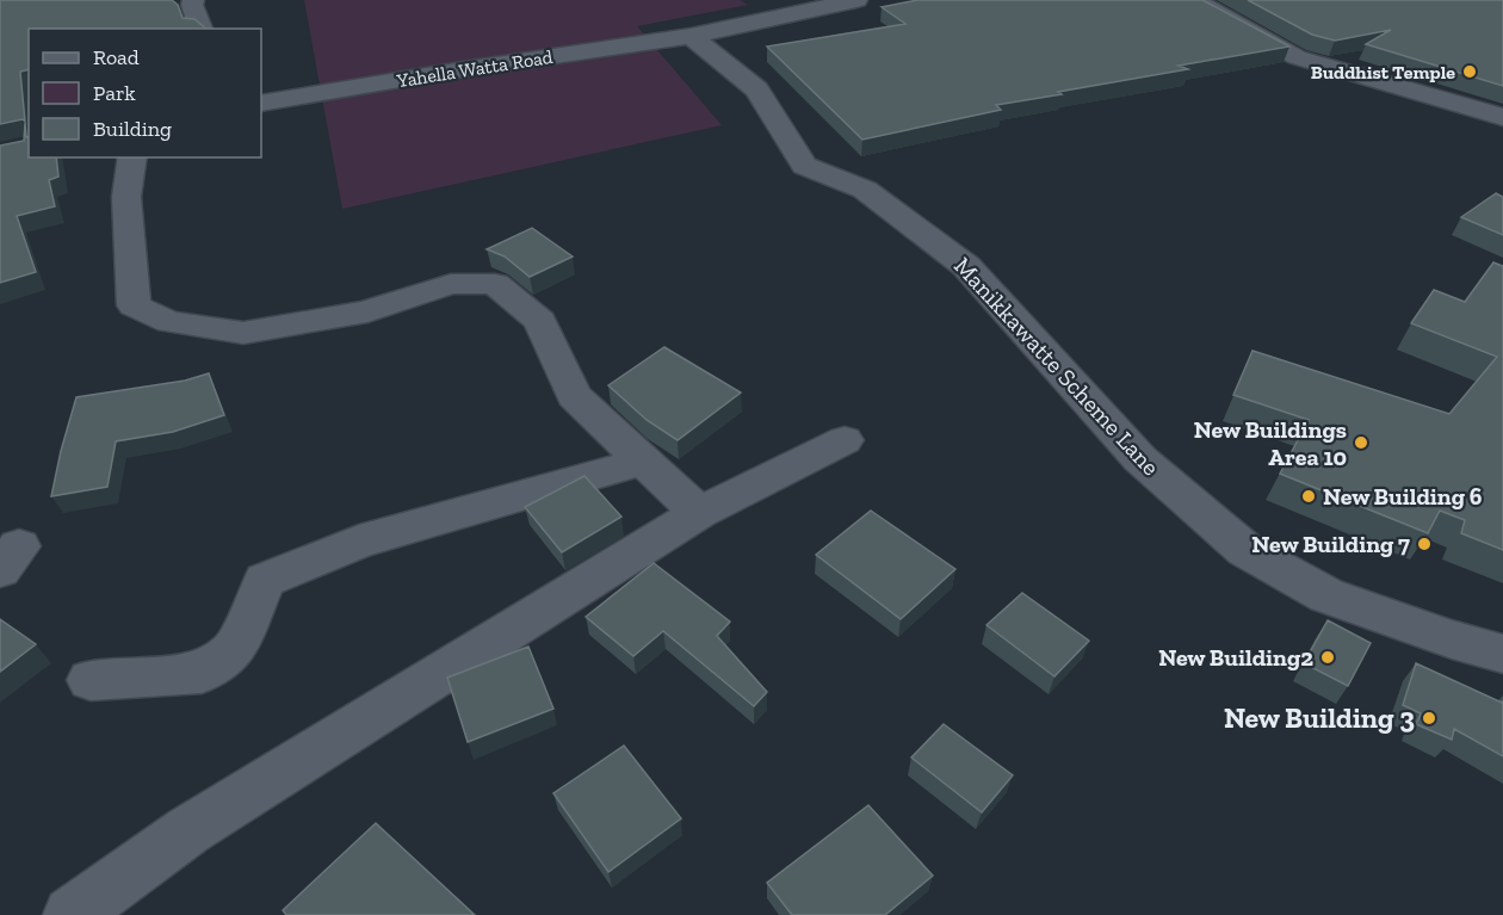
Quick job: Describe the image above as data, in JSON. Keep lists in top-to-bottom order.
{
  "streets": {
    "street": ["Yahella Watta Road", "Manikkawatte Scheme Lane"]
  },
  "crossings": [
    ["Yahella Watta Road", "Manikkawatte Scheme Lane"]
  ],
  "places": [
    "Buddhist Temple",
    "New Buildings Area 10",
    "New Building 6",
    "New Building 7",
    "New Building2",
    "New Building 3"
  ],
  "legend": ["Road", "Park", "Building"]
}
